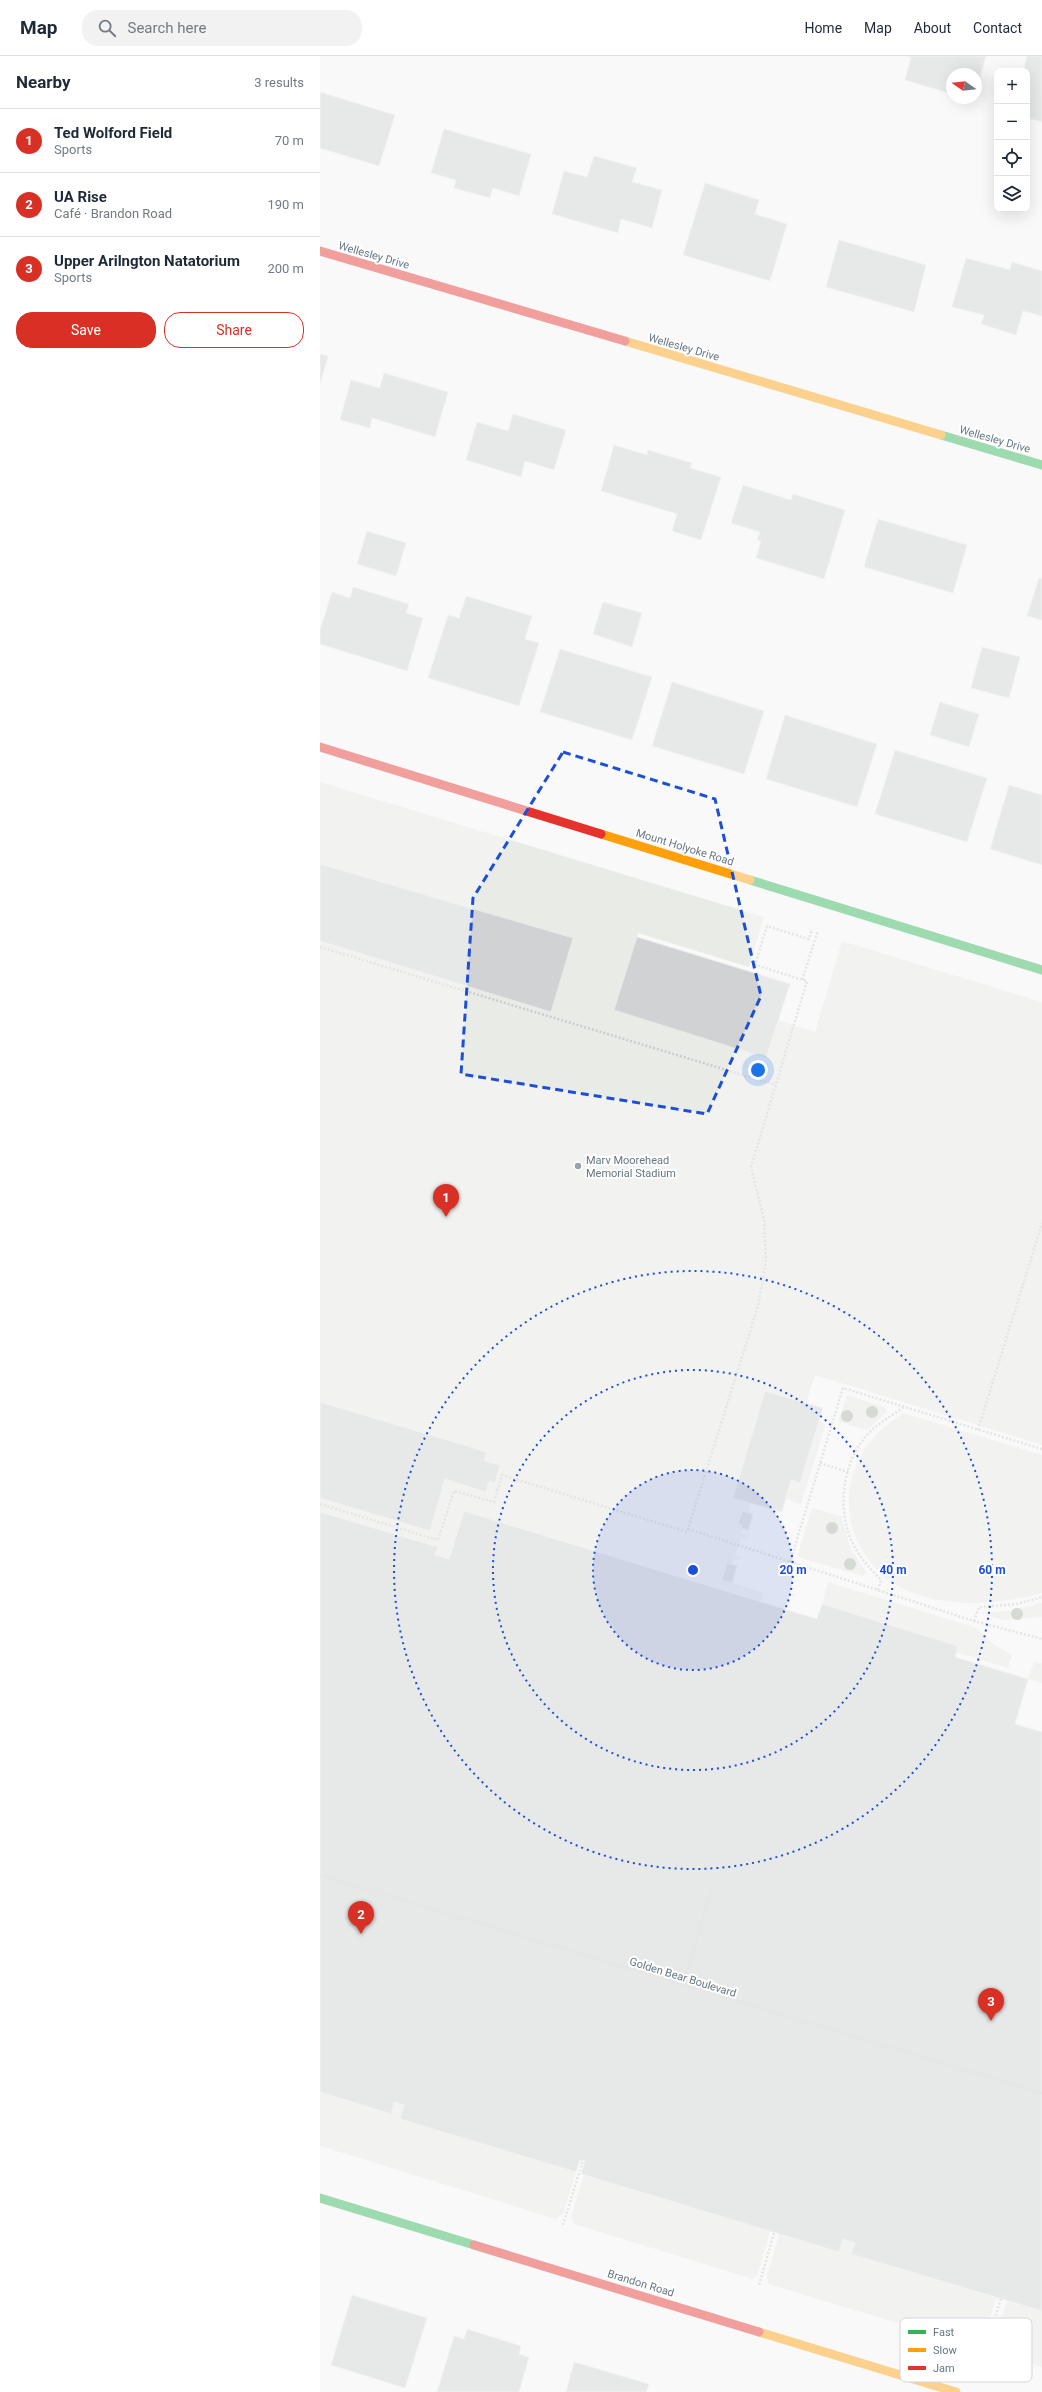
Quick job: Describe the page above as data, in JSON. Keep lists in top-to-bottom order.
{
  "streets": {
    "street": ["Wellesley Drive", "Mount Holyoke Road", "Brandon Road"],
    "path": ["Golden Bear Boulevard"]
  },
  "places": ["Marv Moorehead Memorial Stadium"],
  "legend": ["Fast", "Slow", "Jam"],
  "north": "left",
  "page": {
    "header": "Map",
    "search": "Search here",
    "nav": [
      "Home",
      "Map",
      "About",
      "Contact"
    ],
    "heading": ["Nearby", "3 results"],
    "map_buttons": ["+", "−"],
    "list": [
      {
        "mark": "1",
        "name": "Ted Wolford Field",
        "note": "Sports",
        "value": "70 m"
      },
      {
        "mark": "2",
        "name": "UA Rise",
        "note": "Café · Brandon Road",
        "value": "190 m"
      },
      {
        "mark": "3",
        "name": "Upper Arilngton Natatorium",
        "note": "Sports",
        "value": "200 m"
      }
    ],
    "buttons": ["Save", "Share"],
    "pins": ["1", "2", "3"]
  },
  "rings": ["20 m", "40 m", "60 m"]
}
